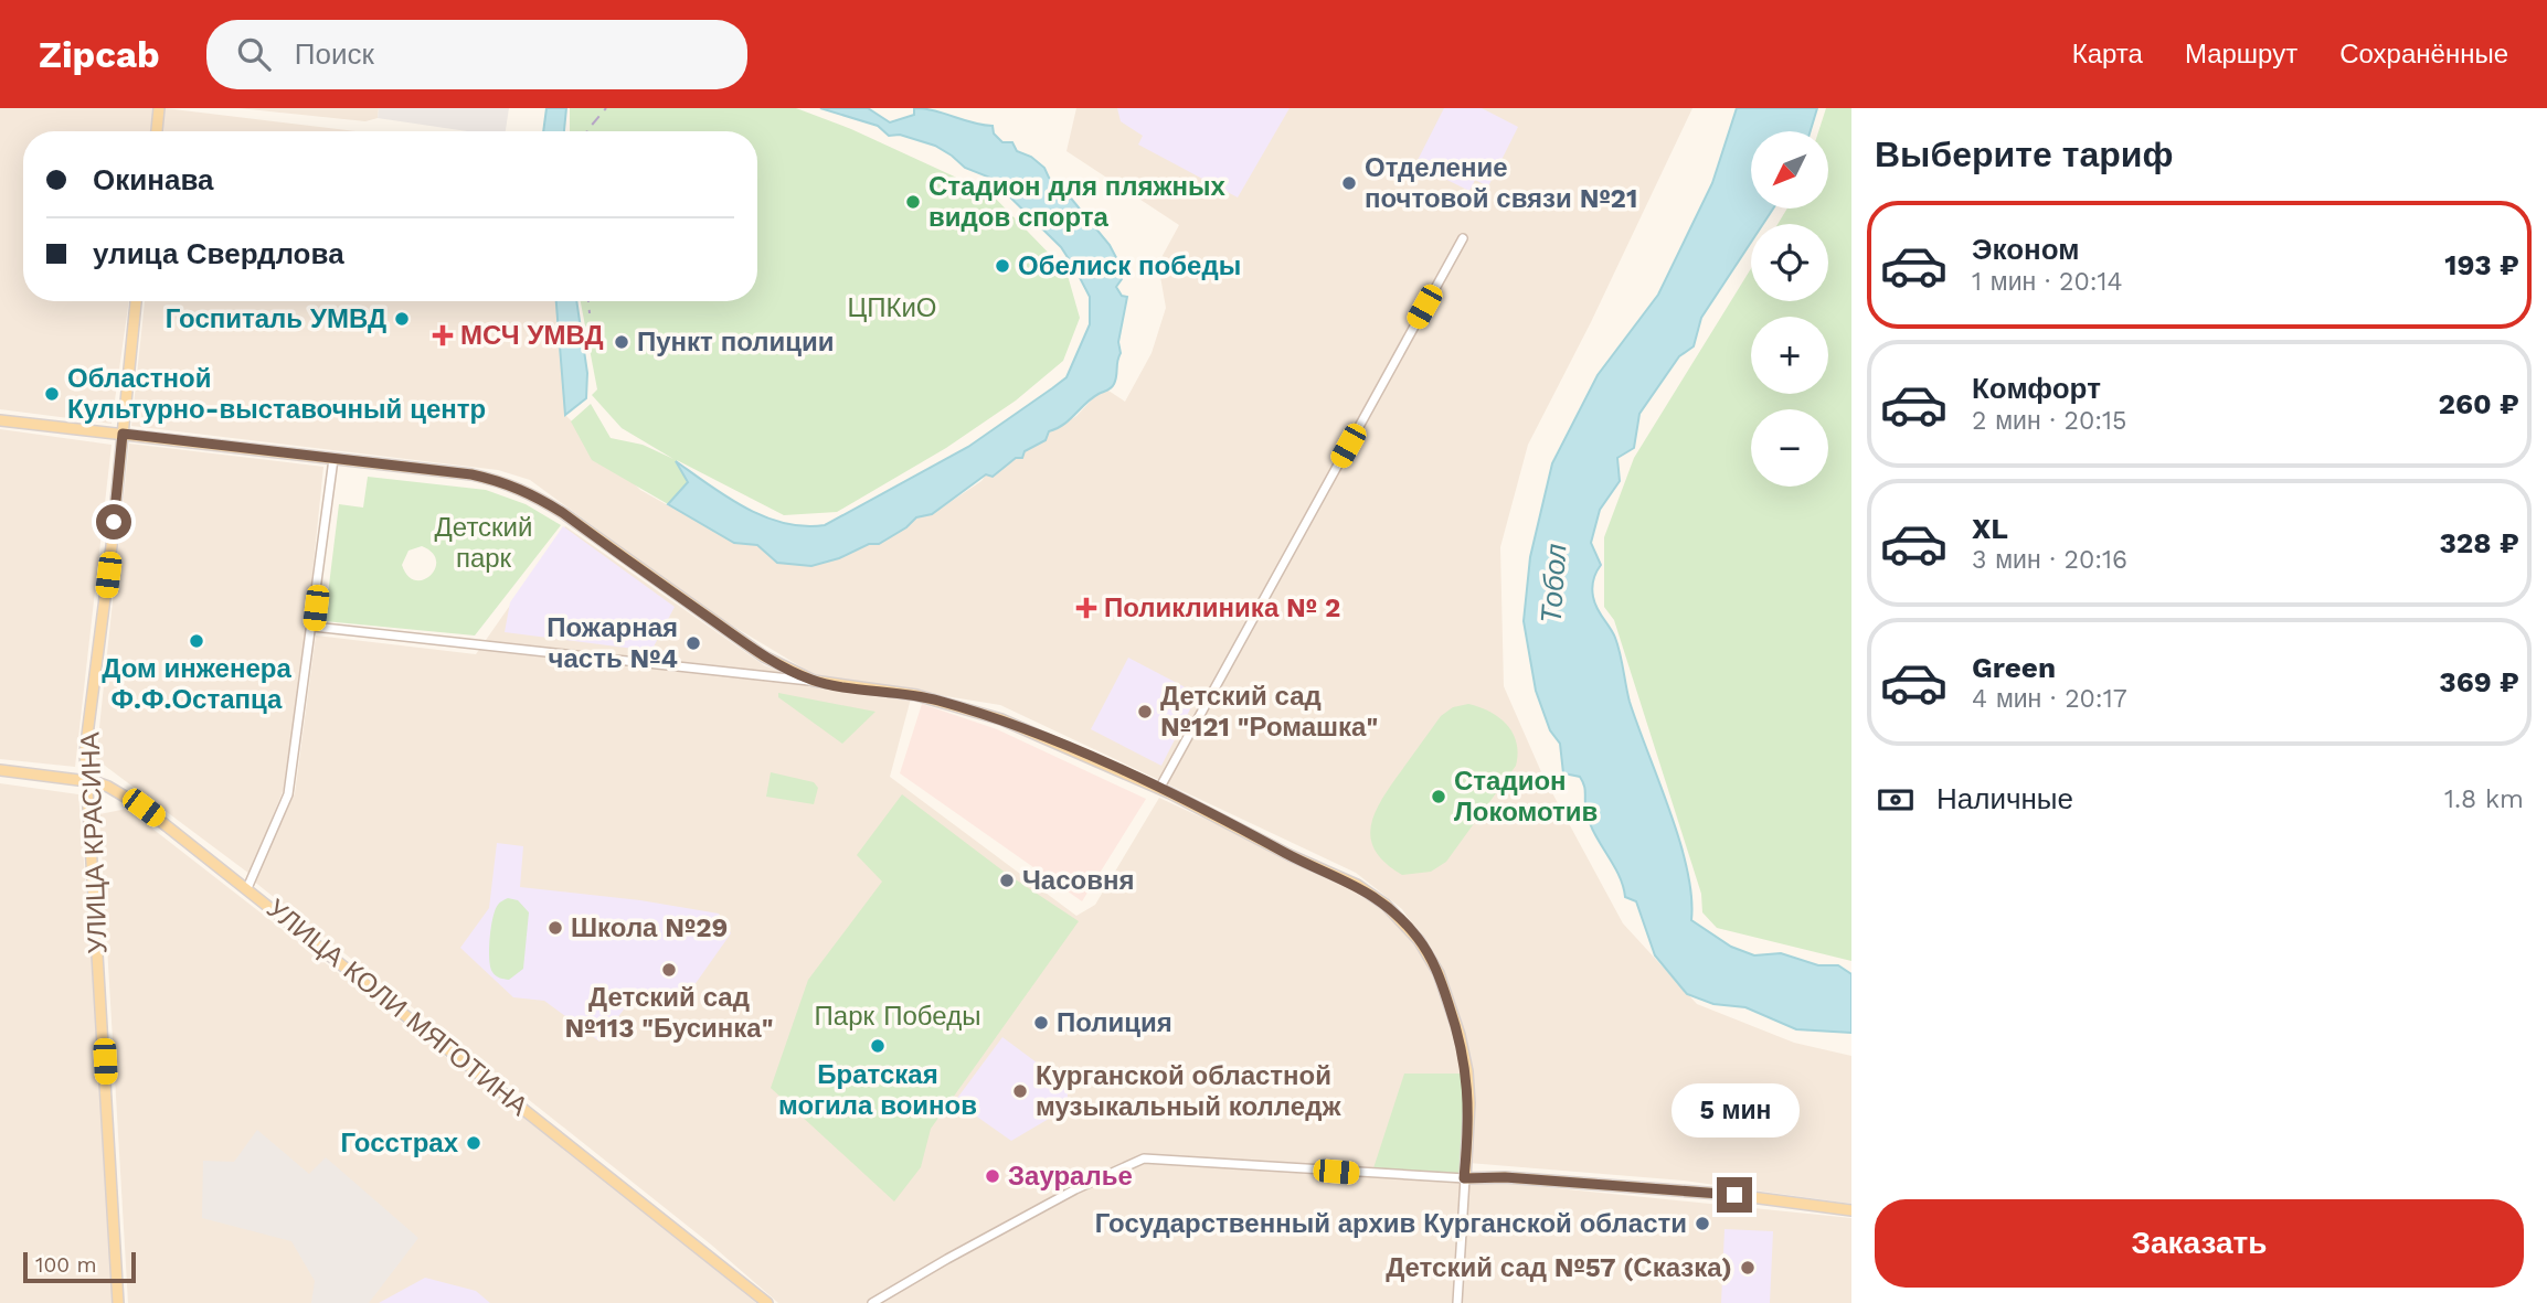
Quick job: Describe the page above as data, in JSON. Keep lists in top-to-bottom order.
{
  "streets": {
    "main road": ["УЛИЦА КРАСИНА", "УЛИЦА КОЛИ МЯГОТИНА"]
  },
  "crossings": [
    ["УЛИЦА КРАСИНА", "УЛИЦА КОЛИ МЯГОТИНА"]
  ],
  "water": ["Тобол"],
  "parks": ["ЦПКиО", "Детский парк", "Парк Победы"],
  "places": {
    "other": [
      "Отделение почтовой связи №21",
      "Стадион для пляжных видов спорта",
      "Обелиск победы",
      "Госпиталь УМВД",
      "Пункт полиции",
      "Областной Культурно-выставочный центр",
      "Дом инженера Ф.Ф.Остапца",
      "Пожарная часть №4",
      "Детский сад №121 \"Ромашка\"",
      "Стадион Локомотив",
      "Часовня",
      "Школа №29",
      "Детский сад №113 \"Бусинка\"",
      "Полиция",
      "Братская могила воинов",
      "Курганской областной музыкальный колледж",
      "Госстрах",
      "Зауралье",
      "Государственный архив Курганской области",
      "Детский сад №57 (Сказка)"
    ],
    "health": ["МСЧ УМВД", "Поликлиника № 2"]
  },
  "scale_bar": "100 m",
  "north": "bottom left",
  "page": {
    "header": "Zipcab",
    "search": "Поиск",
    "nav": ["Карта", "Маршрут", "Сохранённые"],
    "heading": "Выберите тариф",
    "map_buttons": ["+", "−"],
    "banner": ["Окинава", "улица Свердлова"],
    "list": [
      {
        "name": "Эконом",
        "note": "1 мин · 20:14",
        "value": "193 ₽"
      },
      {
        "name": "Комфорт",
        "note": "2 мин · 20:15",
        "value": "260 ₽"
      },
      {
        "name": "XL",
        "note": "3 мин · 20:16",
        "value": "328 ₽"
      },
      {
        "name": "Green",
        "note": "4 мин · 20:17",
        "value": "369 ₽"
      }
    ],
    "pay": ["Наличные", "1.8 km"],
    "bubble": "5 мин",
    "buttons": "Заказать",
    "scale": "100 m"
  }
}
